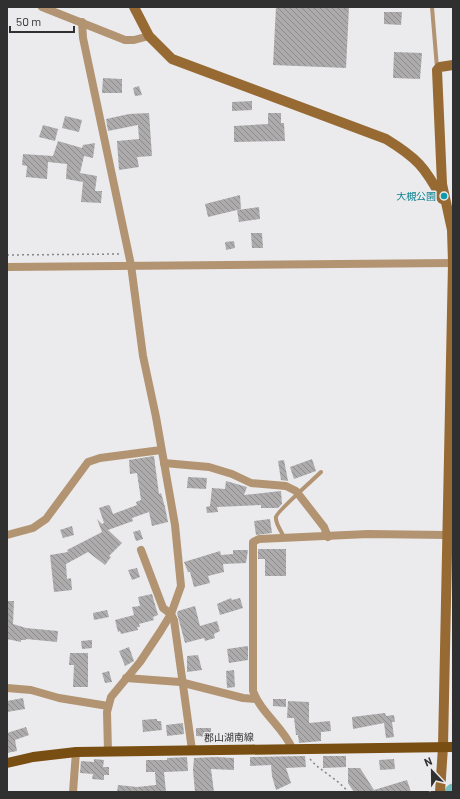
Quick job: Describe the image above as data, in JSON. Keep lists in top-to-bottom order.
{
  "streets": {
    "main road": ["郡山湖南線"]
  },
  "places": ["大槻公園"],
  "scale_bar": "50 m",
  "north": "top"
}
